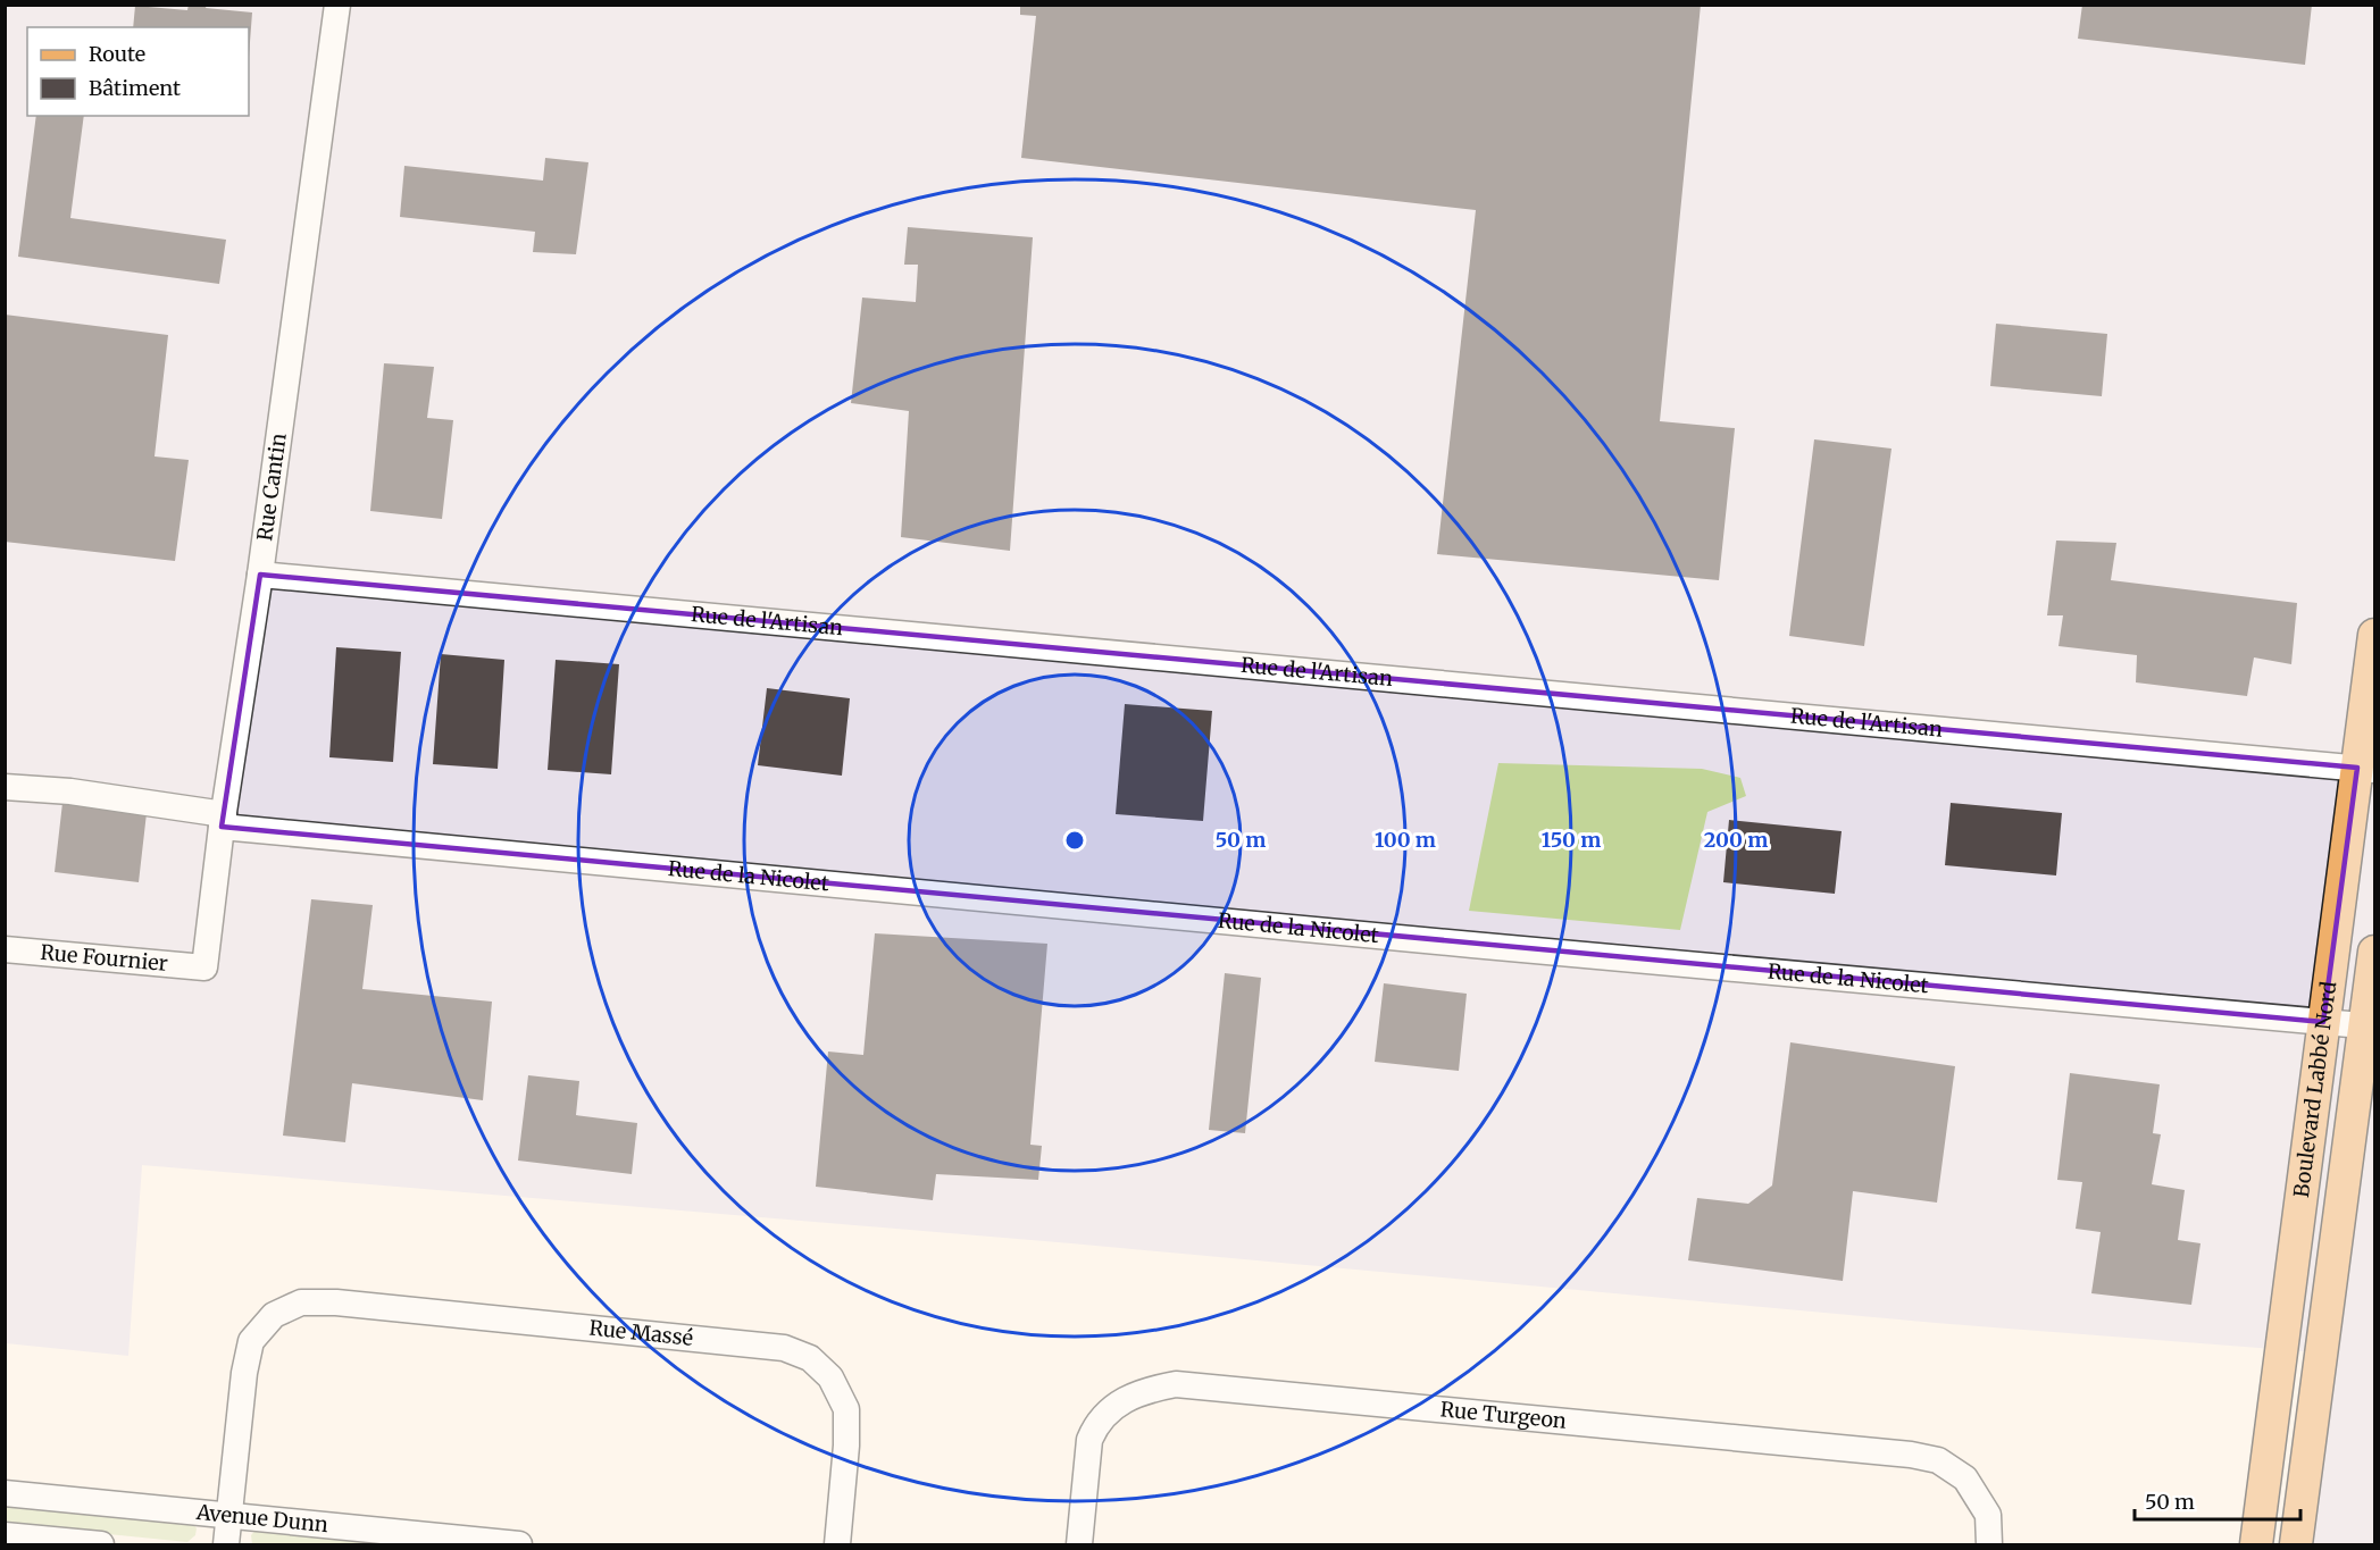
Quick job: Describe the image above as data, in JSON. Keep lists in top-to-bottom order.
{
  "streets": {
    "main road": ["Boulevard Labbé Nord"],
    "street": [
      "Rue Cantin",
      "Rue de l'Artisan",
      "Rue de la Nicolet",
      "Rue Fournier",
      "Rue Massé",
      "Rue Turgeon",
      "Avenue Dunn"
    ]
  },
  "crossings": [
    ["Rue Cantin", "Rue de l'Artisan"],
    ["Rue Cantin", "Rue de la Nicolet"],
    ["Rue Cantin", "Rue Fournier"],
    ["Rue de l'Artisan", "Boulevard Labbé Nord"],
    ["Rue de la Nicolet", "Boulevard Labbé Nord"],
    ["Rue Massé", "Avenue Dunn"]
  ],
  "legend": ["Route", "Bâtiment"],
  "scale_bar": "50 m",
  "rings": [
    "50 m",
    "100 m",
    "150 m",
    "200 m"
  ]
}
